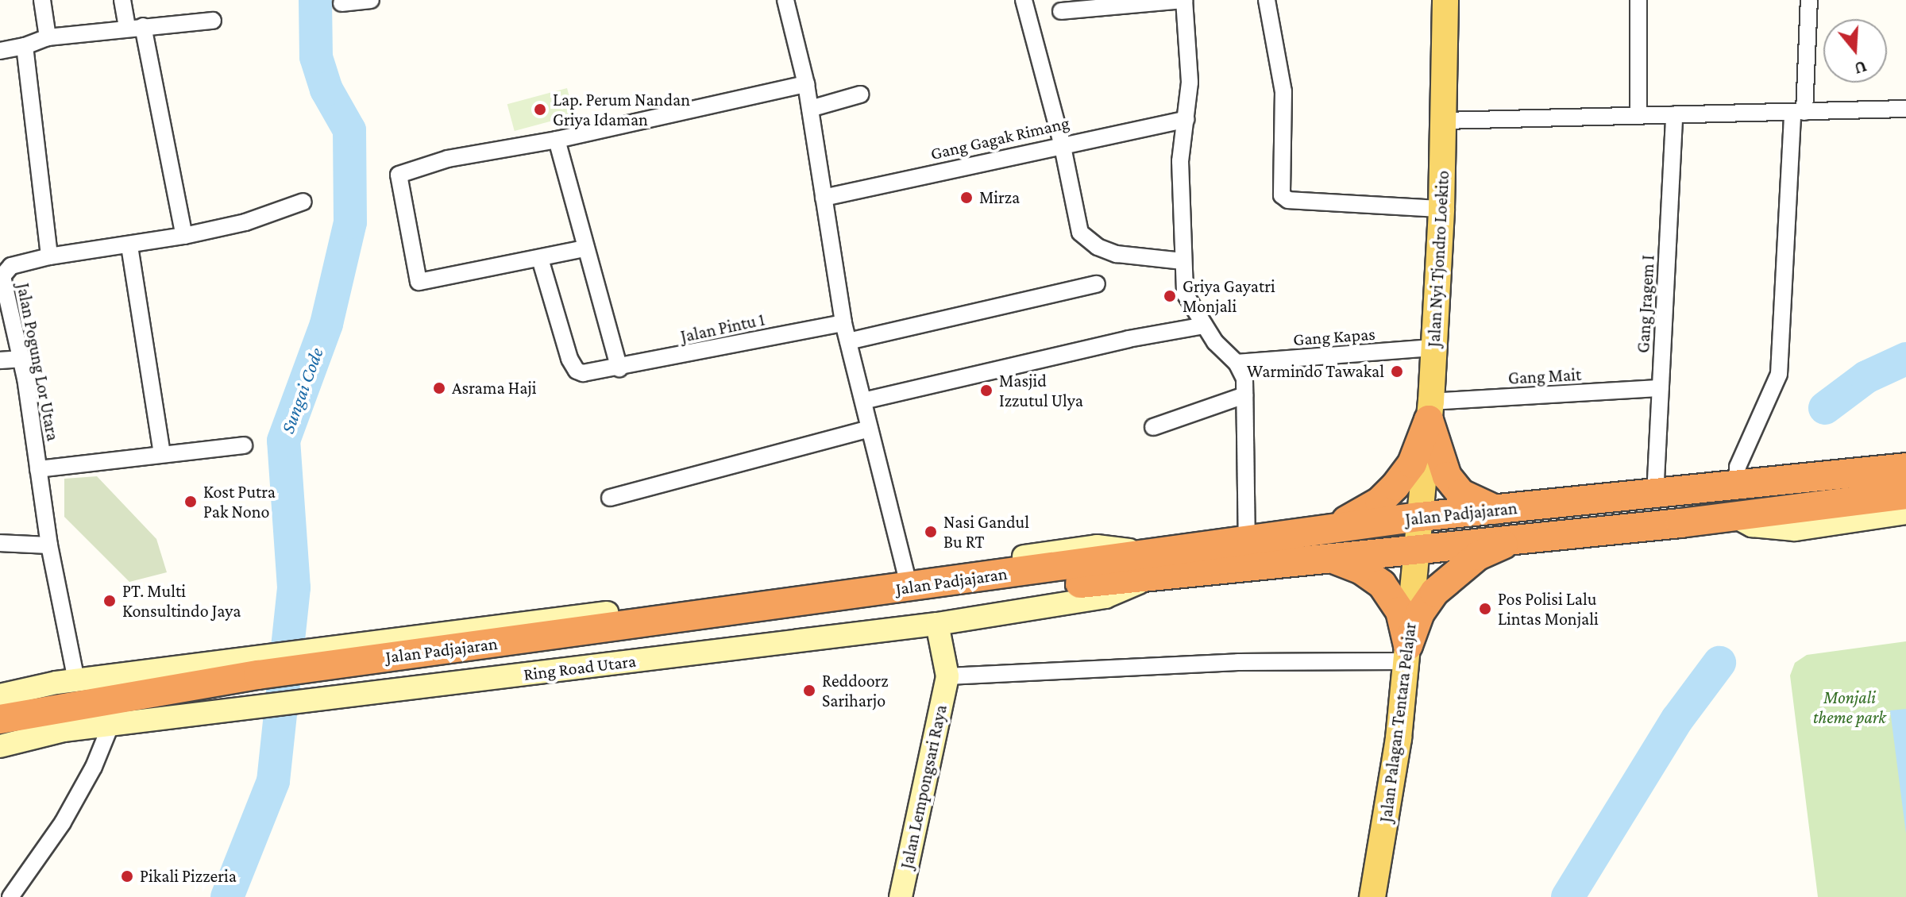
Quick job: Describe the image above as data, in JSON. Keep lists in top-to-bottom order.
{
  "streets": {
    "highway": ["Jalan Padjajaran"],
    "main road": ["Jalan Nyi Tjondro Loekito", "Jalan Palagan Tentara Pelajar"],
    "street": [
      "Gang Gagak Rimang",
      "Gang Jragem I",
      "Jalan Pintu 1",
      "Gang Kapas",
      "Jalan Pogung Lor Utara",
      "Gang Mait",
      "Ring Road Utara",
      "Jalan Lempongsari Raya"
    ]
  },
  "crossings": [
    ["Jalan Nyi Tjondro Loekito", "Gang Kapas"],
    ["Jalan Nyi Tjondro Loekito", "Gang Mait"],
    ["Jalan Nyi Tjondro Loekito", "Jalan Padjajaran"],
    ["Jalan Nyi Tjondro Loekito", "Jalan Palagan Tentara Pelajar"],
    ["Gang Jragem I", "Gang Mait"],
    ["Gang Jragem I", "Jalan Padjajaran"],
    ["Jalan Padjajaran", "Ring Road Utara"],
    ["Jalan Padjajaran", "Jalan Palagan Tentara Pelajar"]
  ],
  "water": ["Sungai Code"],
  "parks": ["Monjali theme park"],
  "places": [
    "Lap. Perum Nandan Griya Idaman",
    "Mirza",
    "Griya Gayatri Monjali",
    "Warmindo Tawakal",
    "Asrama Haji",
    "Masjid Izzutul Ulya",
    "Kost Putra Pak Nono",
    "Nasi Gandul Bu RT",
    "PT. Multi Konsultindo Jaya",
    "Pos Polisi Lalu Lintas Monjali",
    "Reddoorz Sariharjo",
    "Pikali Pizzeria"
  ],
  "north": "bottom"
}
